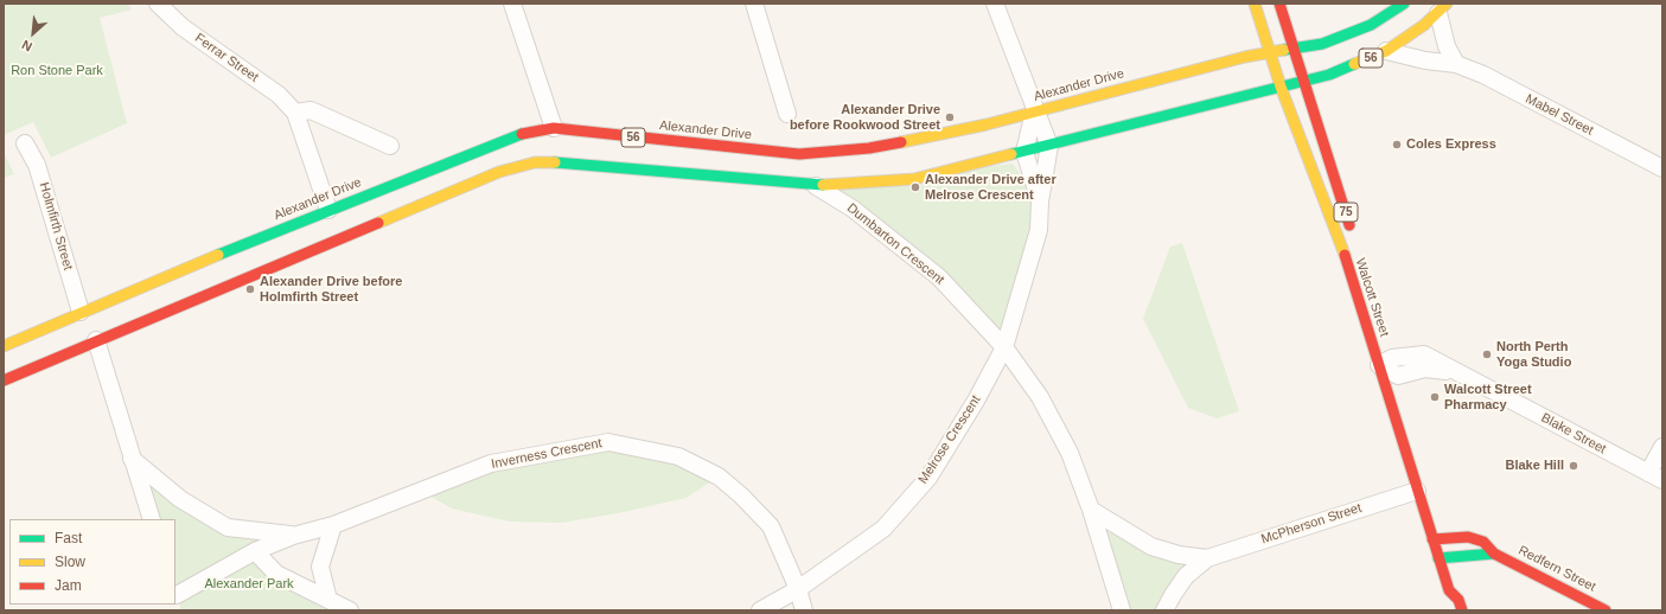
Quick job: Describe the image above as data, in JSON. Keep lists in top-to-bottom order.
{
  "streets": {
    "main road": [
      "56",
      "Alexander Drive",
      "75",
      "Walcott Street",
      "Redfern Street"
    ],
    "street": [
      "Ferrar Street",
      "Mabel Street",
      "Holmfirth Street",
      "Dumbarton Crescent",
      "Blake Street",
      "Melrose Crescent",
      "Inverness Crescent",
      "McPherson Street"
    ]
  },
  "crossings": [
    ["Ferrar Street", "Alexander Drive"],
    ["56", "Alexander Drive"],
    ["56", "Mabel Street"],
    ["56", "75"],
    ["56", "Dumbarton Crescent"],
    ["56", "Walcott Street"],
    ["56", "Melrose Crescent"],
    ["Alexander Drive", "75"],
    ["Alexander Drive", "Holmfirth Street"],
    ["Alexander Drive", "Walcott Street"],
    ["Dumbarton Crescent", "Melrose Crescent"],
    ["Dumbarton Crescent", "McPherson Street"],
    ["Walcott Street", "Blake Street"],
    ["Walcott Street", "McPherson Street"],
    ["Walcott Street", "Redfern Street"],
    ["Melrose Crescent", "Inverness Crescent"]
  ],
  "parks": ["Ron Stone Park", "Alexander Park"],
  "places": [
    "Alexander Drive before Rookwood Street",
    "Coles Express",
    "Alexander Drive after Melrose Crescent",
    "Alexander Drive before Holmfirth Street",
    "North Perth Yoga Studio",
    "Walcott Street Pharmacy",
    "Blake Hill"
  ],
  "legend": ["Fast", "Slow", "Jam"],
  "north": "bottom left"
}
